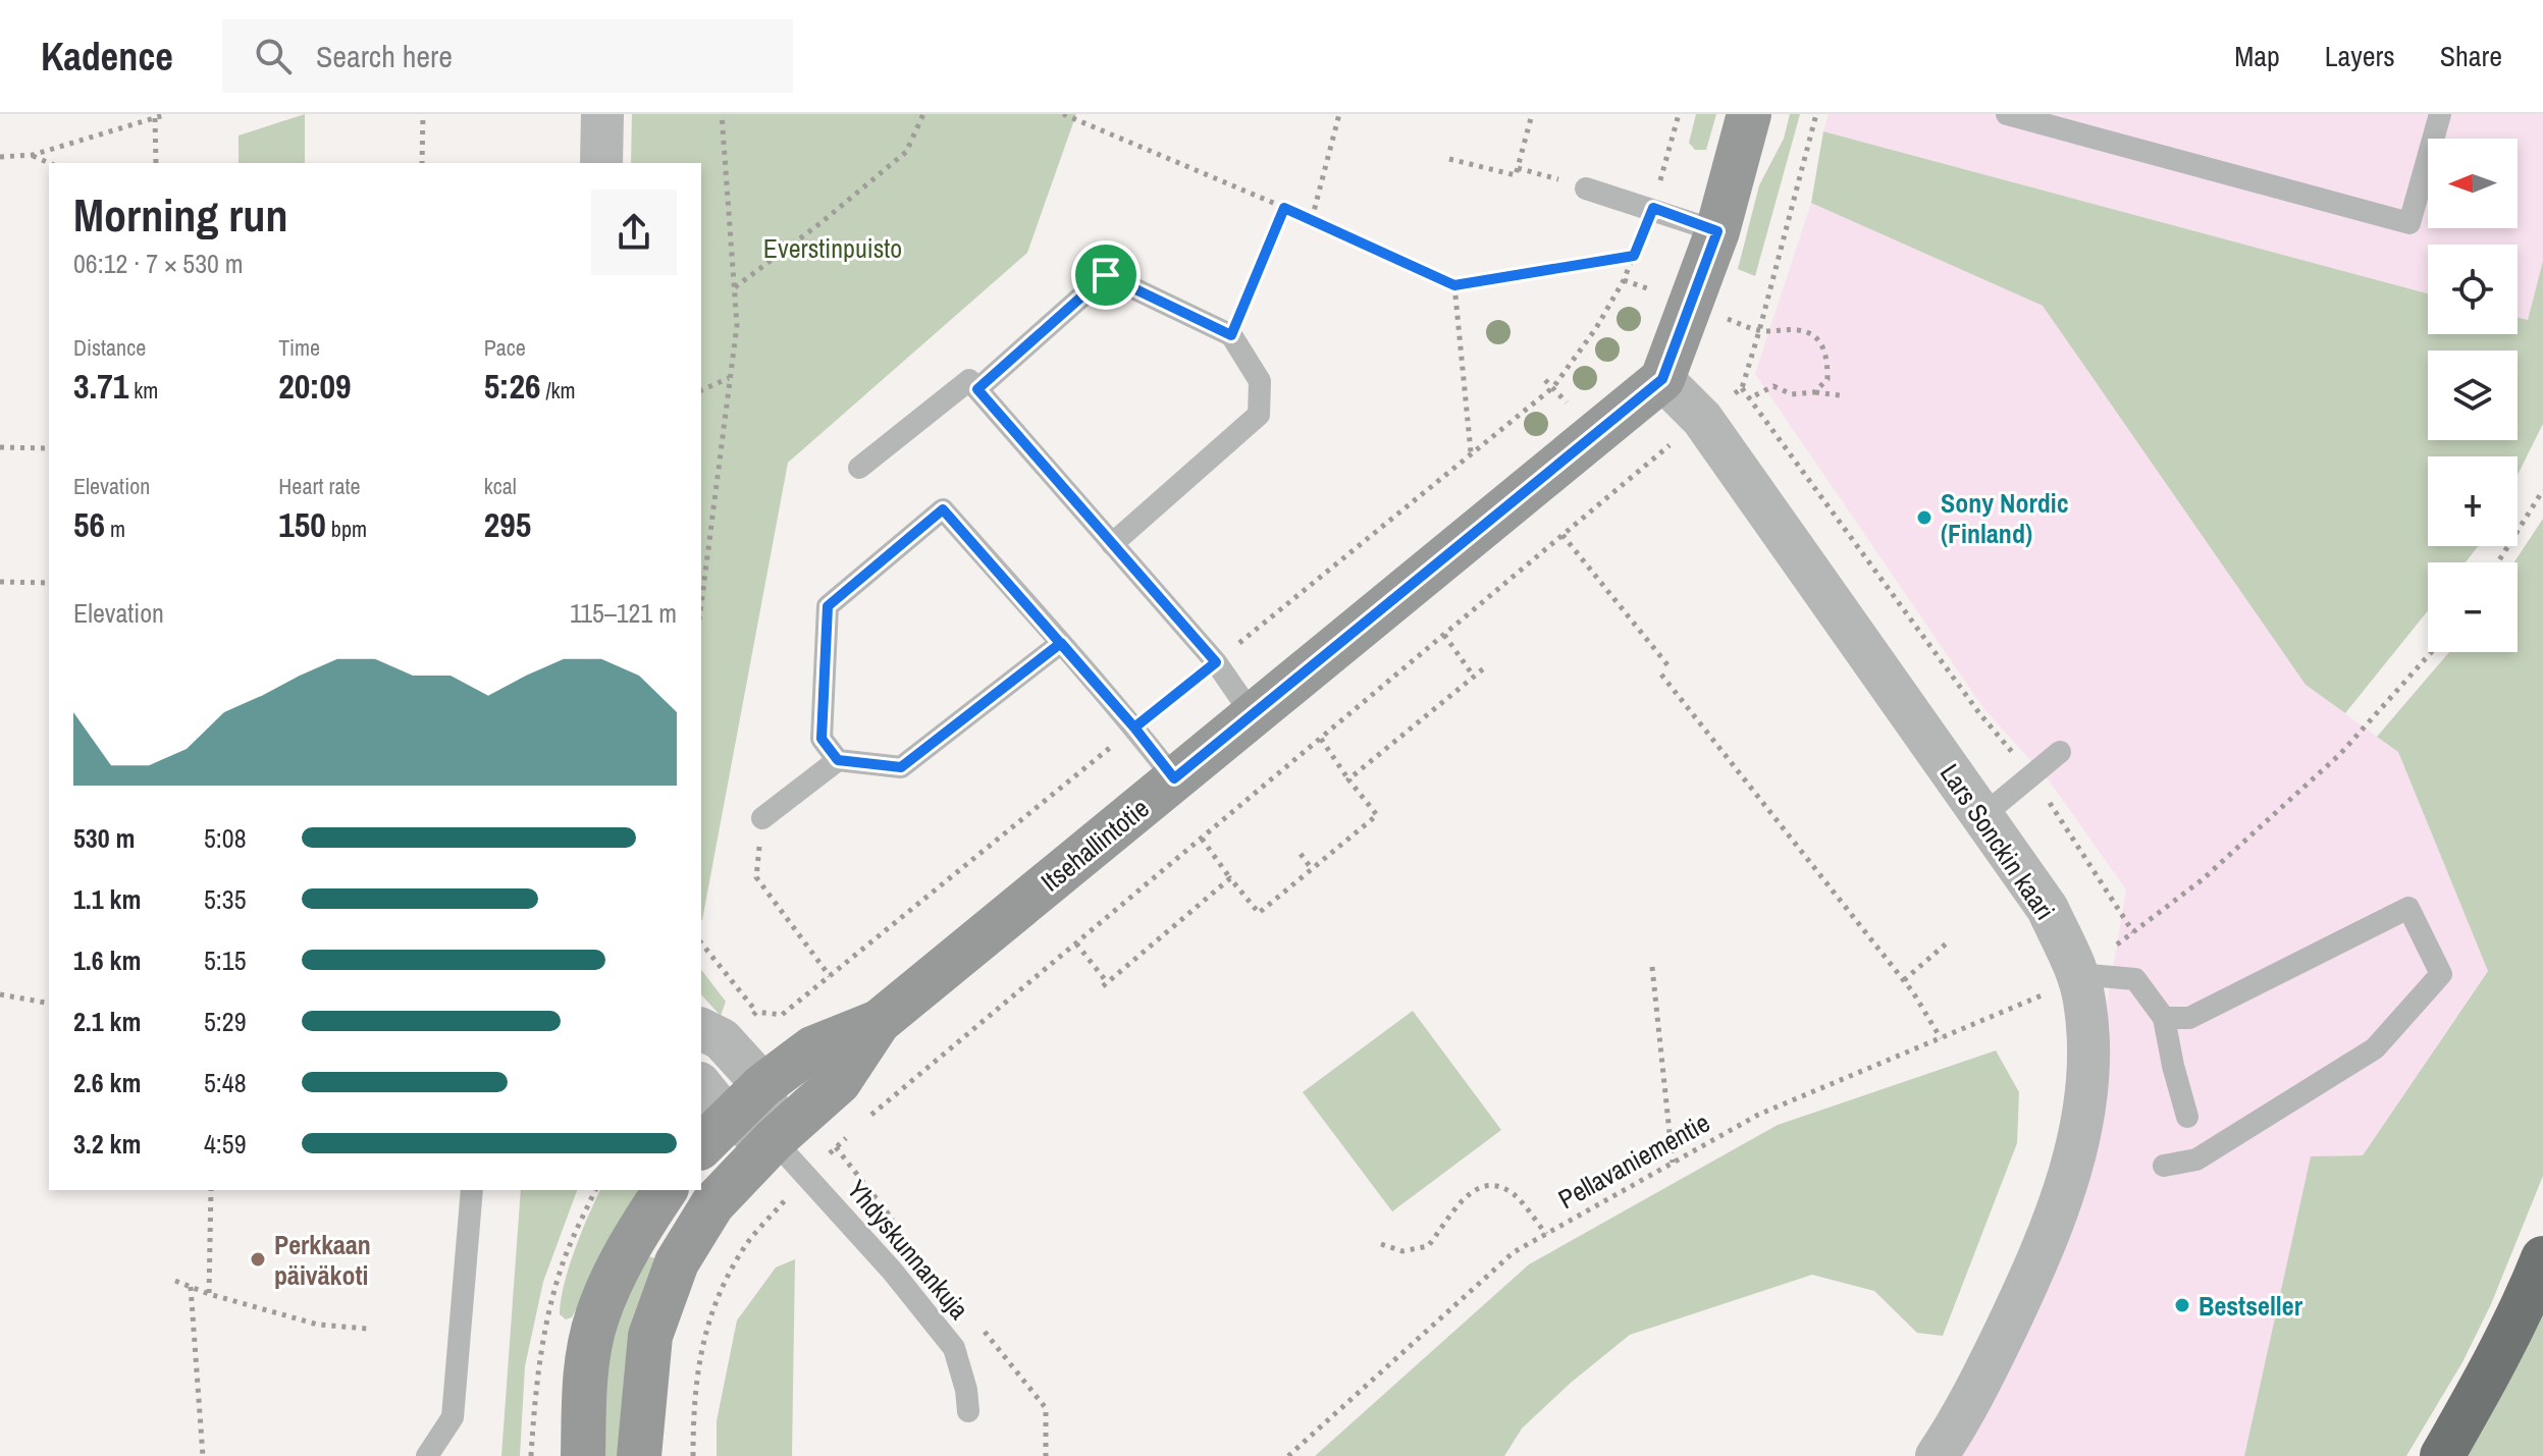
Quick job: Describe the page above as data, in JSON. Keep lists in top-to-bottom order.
{
  "streets": {
    "main road": ["Itsehallintotie"],
    "street": ["Lars Sonckin kaari"],
    "lane": ["Yhdyskunnankuja"],
    "path": ["Pellavaniementie"]
  },
  "crossings": [
    ["Lars Sonckin kaari", "Itsehallintotie"],
    ["Lars Sonckin kaari", "Pellavaniementie"],
    ["Itsehallintotie", "Yhdyskunnankuja"]
  ],
  "parks": ["Everstinpuisto"],
  "places": ["Sony Nordic (Finland)", "Perkkaan päiväkoti", "Bestseller"],
  "north": "left",
  "page": {
    "header": "Kadence",
    "search": "Search here",
    "nav": ["Map", "Layers", "Share"],
    "map_buttons": ["+", "−"],
    "heading": ["Morning run", "06:12 · 7 × 530 m"],
    "stats": [
      ["Distance", "3.71 km"],
      ["Time", "20:09"],
      ["Pace", "5:26 /km"],
      ["Elevation", "56 m"],
      ["Heart rate", "150 bpm"],
      ["kcal", "295"]
    ],
    "chart": ["Elevation", "115–121 m"],
    "list": [
      {
        "name": "530 m",
        "note": "5:08"
      },
      {
        "name": "1.1 km",
        "note": "5:35"
      },
      {
        "name": "1.6 km",
        "note": "5:15"
      },
      {
        "name": "2.1 km",
        "note": "5:29"
      },
      {
        "name": "2.6 km",
        "note": "5:48"
      },
      {
        "name": "3.2 km",
        "note": "4:59"
      }
    ]
  }
}
